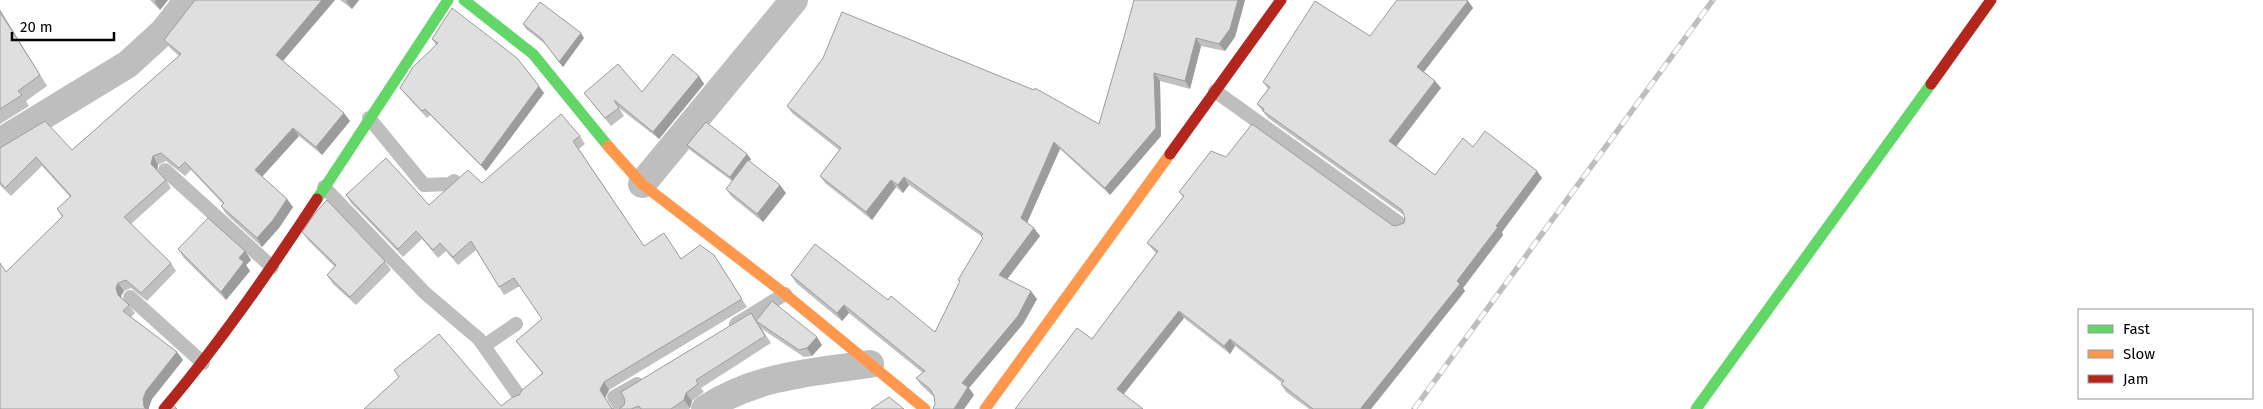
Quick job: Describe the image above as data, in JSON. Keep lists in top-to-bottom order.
{
  "legend": ["Fast", "Slow", "Jam"],
  "scale_bar": "20 m"
}
